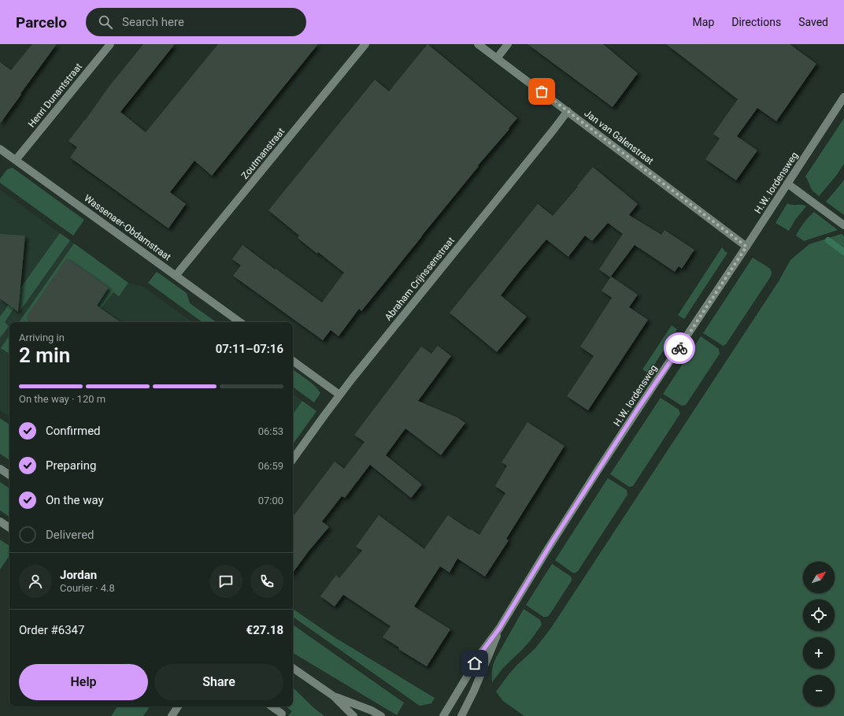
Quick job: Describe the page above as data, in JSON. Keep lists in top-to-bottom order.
{
  "streets": {
    "street": [
      "Henri Dunantstraat",
      "Jan van Galenstraat",
      "Zoutmanstraat",
      "H.W. Iordensweg",
      "Wassenaer-Obdamstraat",
      "Abraham Crijnssenstraat"
    ]
  },
  "crossings": [
    ["Henri Dunantstraat", "Wassenaer-Obdamstraat"],
    ["Jan van Galenstraat", "H.W. Iordensweg"],
    ["Jan van Galenstraat", "Abraham Crijnssenstraat"],
    ["Zoutmanstraat", "Wassenaer-Obdamstraat"]
  ],
  "north": "top right",
  "page": {
    "header": "Parcelo",
    "search": "Search here",
    "nav": ["Map", "Directions", "Saved"],
    "heading": ["2 min", "Arriving in", "07:11–07:16"],
    "panel": [
      "Jordan",
      "Courier · 4.8",
      "Order #6347",
      "€27.18"
    ],
    "bar": "On the way · 120 m",
    "list": [
      ["Confirmed", "06:53"],
      ["Preparing", "06:59"],
      ["On the way", "07:00"],
      "Delivered"
    ],
    "map_buttons": ["+", "−"],
    "buttons": ["Help", "Share"]
  }
}
